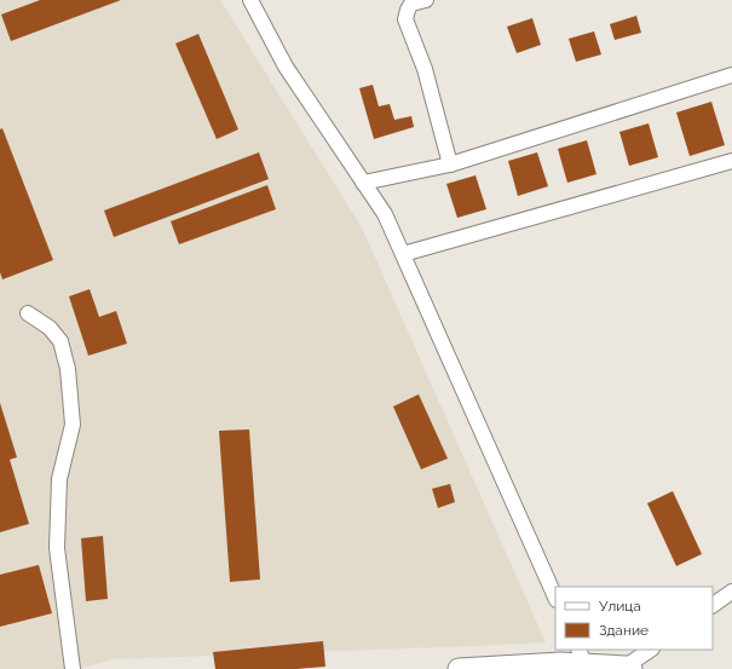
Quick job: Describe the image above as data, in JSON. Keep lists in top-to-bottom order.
{
  "legend": ["Улица", "Здание"]
}
